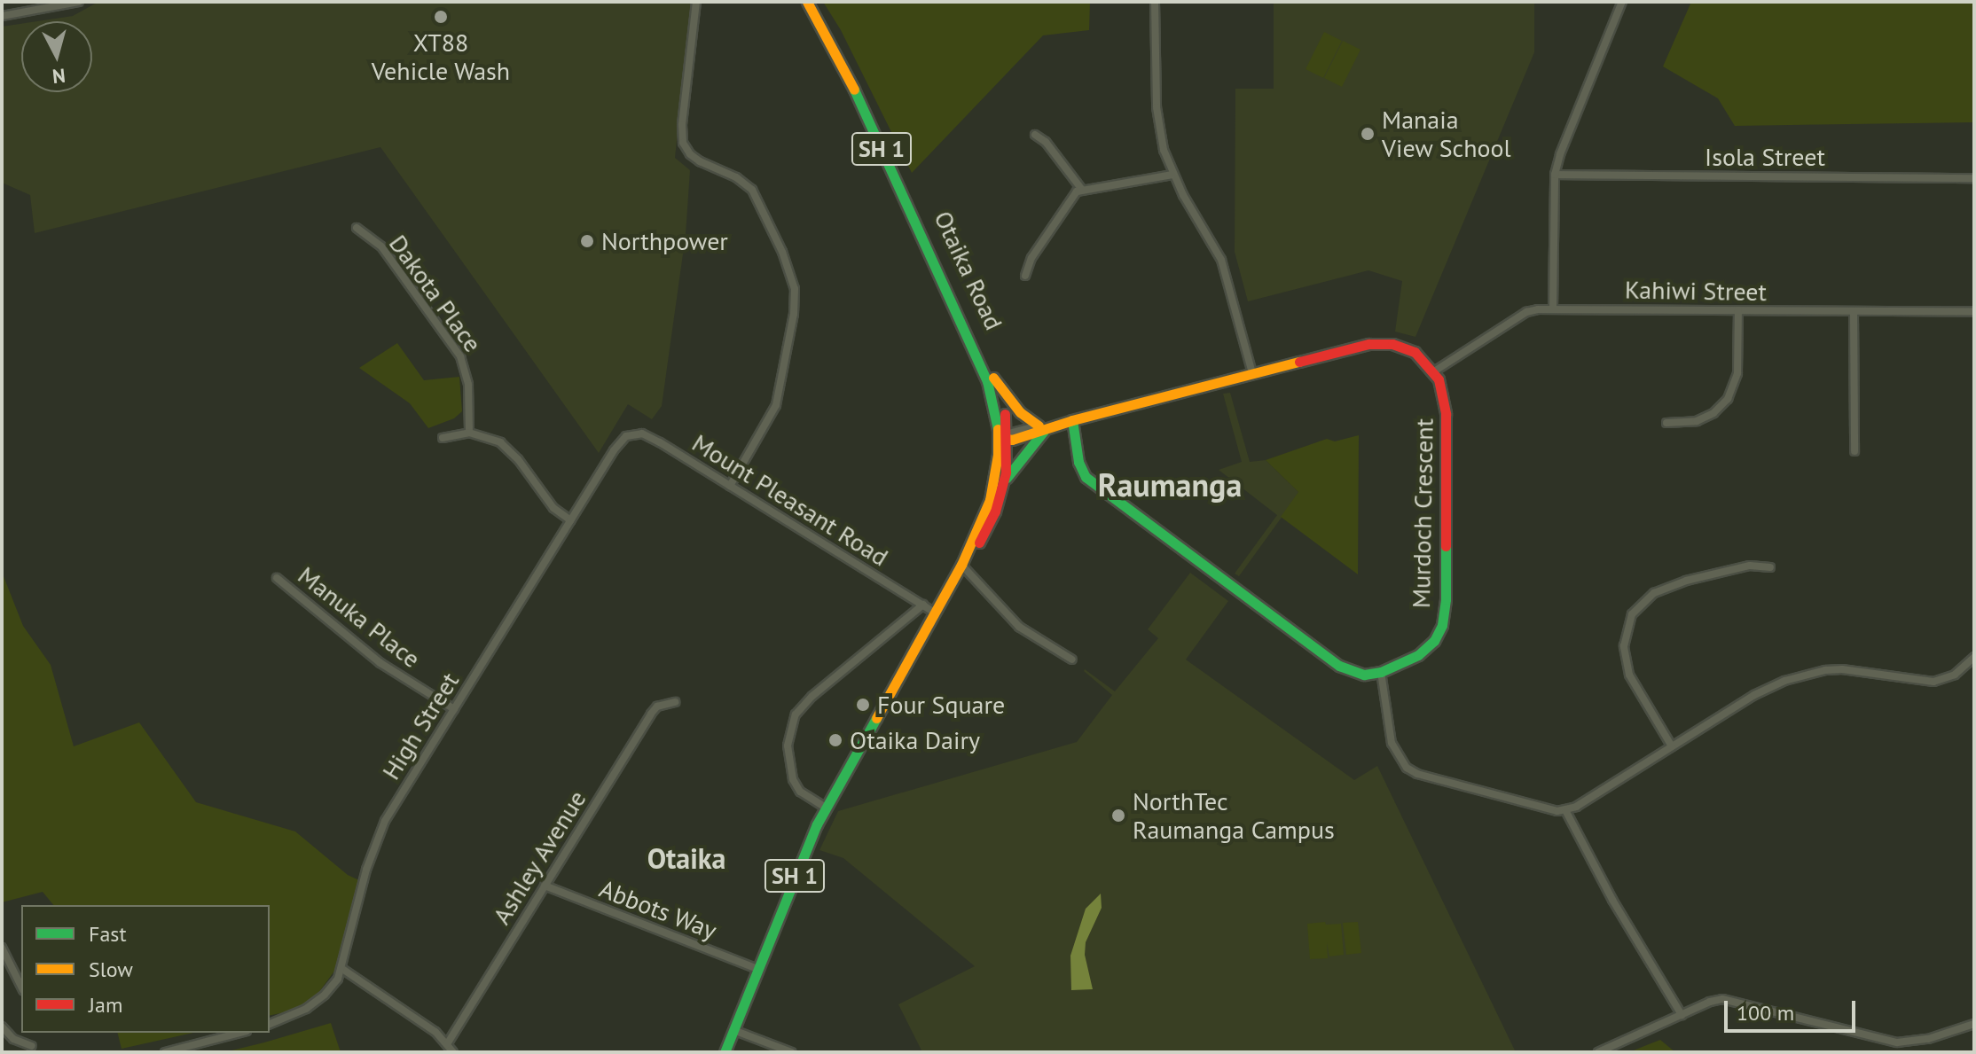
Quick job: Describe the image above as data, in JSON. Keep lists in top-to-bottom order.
{
  "streets": {
    "main road": ["SH 1", "Otaika Road", "Murdoch Crescent"],
    "street": [
      "Isola Street",
      "Kahiwi Street",
      "Dakota Place",
      "Mount Pleasant Road",
      "Manuka Place",
      "High Street",
      "Ashley Avenue",
      "Abbots Way"
    ]
  },
  "crossings": [
    ["Otaika Road", "Mount Pleasant Road"],
    ["Otaika Road", "Abbots Way"],
    ["Kahiwi Street", "Murdoch Crescent"],
    ["Mount Pleasant Road", "High Street"],
    ["Manuka Place", "High Street"],
    ["Ashley Avenue", "Abbots Way"]
  ],
  "districts": ["Raumanga", "Otaika"],
  "places": [
    "XT88 Vehicle Wash",
    "Manaia View School",
    "Northpower",
    "Four Square",
    "Otaika Dairy",
    "NorthTec Raumanga Campus"
  ],
  "legend": ["Fast", "Slow", "Jam"],
  "scale_bar": "100 m",
  "north": "bottom"
}
